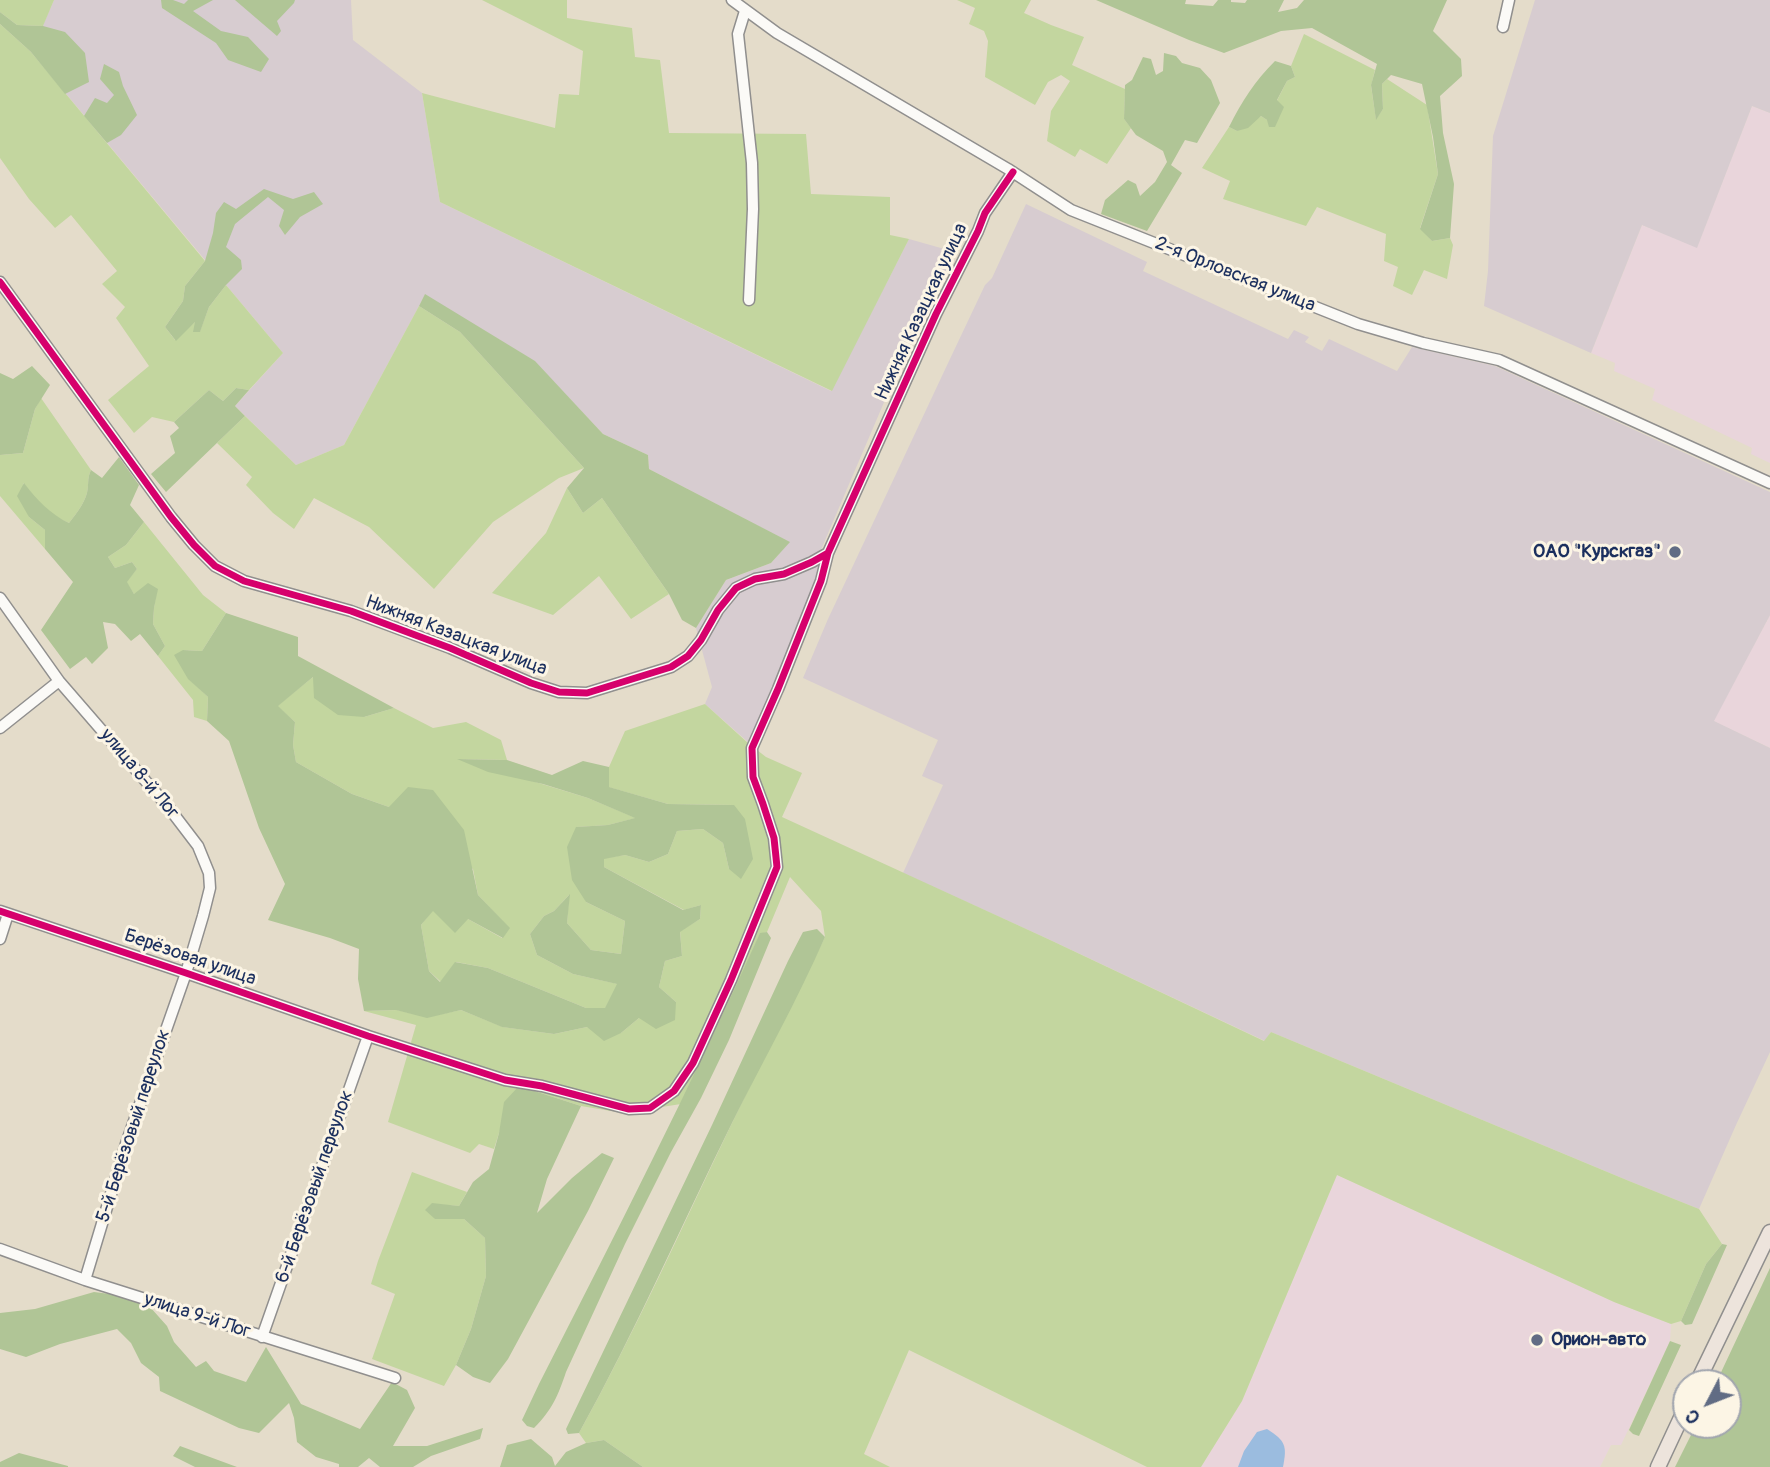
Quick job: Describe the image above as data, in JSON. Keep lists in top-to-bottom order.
{
  "streets": {
    "street": [
      "2-я Орловская улица",
      "Нижняя Казацкая улица",
      "улица 8-й Лог",
      "Берёзовая улица",
      "5-й Берёзовый переулок",
      "6-й Берёзовый переулок",
      "улица 9-й Лог"
    ]
  },
  "crossings": [
    ["2-я Орловская улица", "Нижняя Казацкая улица"],
    ["Нижняя Казацкая улица", "Берёзовая улица"],
    ["улица 8-й Лог", "Берёзовая улица"],
    ["улица 8-й Лог", "5-й Берёзовый переулок"],
    ["Берёзовая улица", "5-й Берёзовый переулок"],
    ["Берёзовая улица", "6-й Берёзовый переулок"],
    ["5-й Берёзовый переулок", "улица 9-й Лог"],
    ["6-й Берёзовый переулок", "улица 9-й Лог"]
  ],
  "places": ["ОАО \"Курскгаз\"", "Орион-авто"],
  "north": "bottom left"
}
